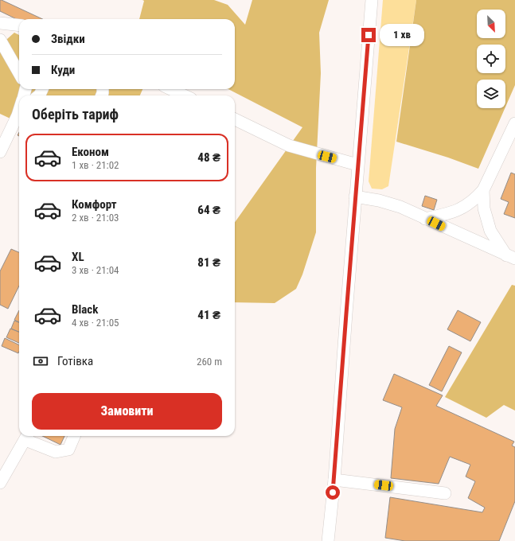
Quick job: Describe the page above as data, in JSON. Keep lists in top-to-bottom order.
{
  "north": "bottom right",
  "page": {
    "banner": ["Звідки", "Куди"],
    "bubble": "1 хв",
    "heading": "Оберіть тариф",
    "list": [
      {
        "name": "Економ",
        "note": "1 хв · 21:02",
        "value": "48 ₴"
      },
      {
        "name": "Комфорт",
        "note": "2 хв · 21:03",
        "value": "64 ₴"
      },
      {
        "name": "XL",
        "note": "3 хв · 21:04",
        "value": "81 ₴"
      },
      {
        "name": "Black",
        "note": "4 хв · 21:05",
        "value": "41 ₴"
      }
    ],
    "pay": ["Готівка", "260 m"],
    "buttons": "Замовити"
  }
}
